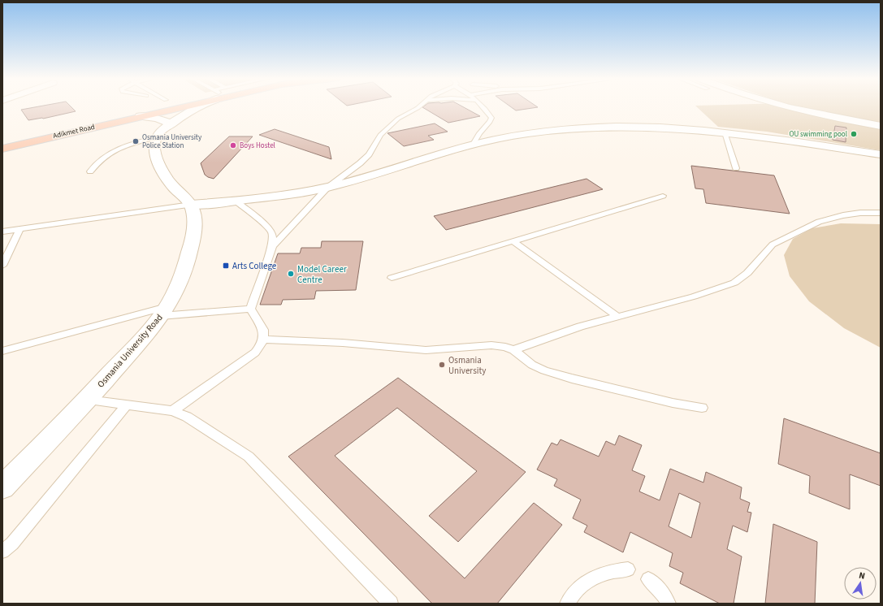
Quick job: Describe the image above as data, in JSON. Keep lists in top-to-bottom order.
{
  "streets": {
    "main road": ["Adikmet Road", "Osmania University Road"]
  },
  "places": {
    "other": [
      "OU swimming pool",
      "Osmania University Police Station",
      "Boys Hostel",
      "Model Career Centre",
      "Osmania University"
    ],
    "transit": ["Arts College"]
  },
  "north": "top"
}
